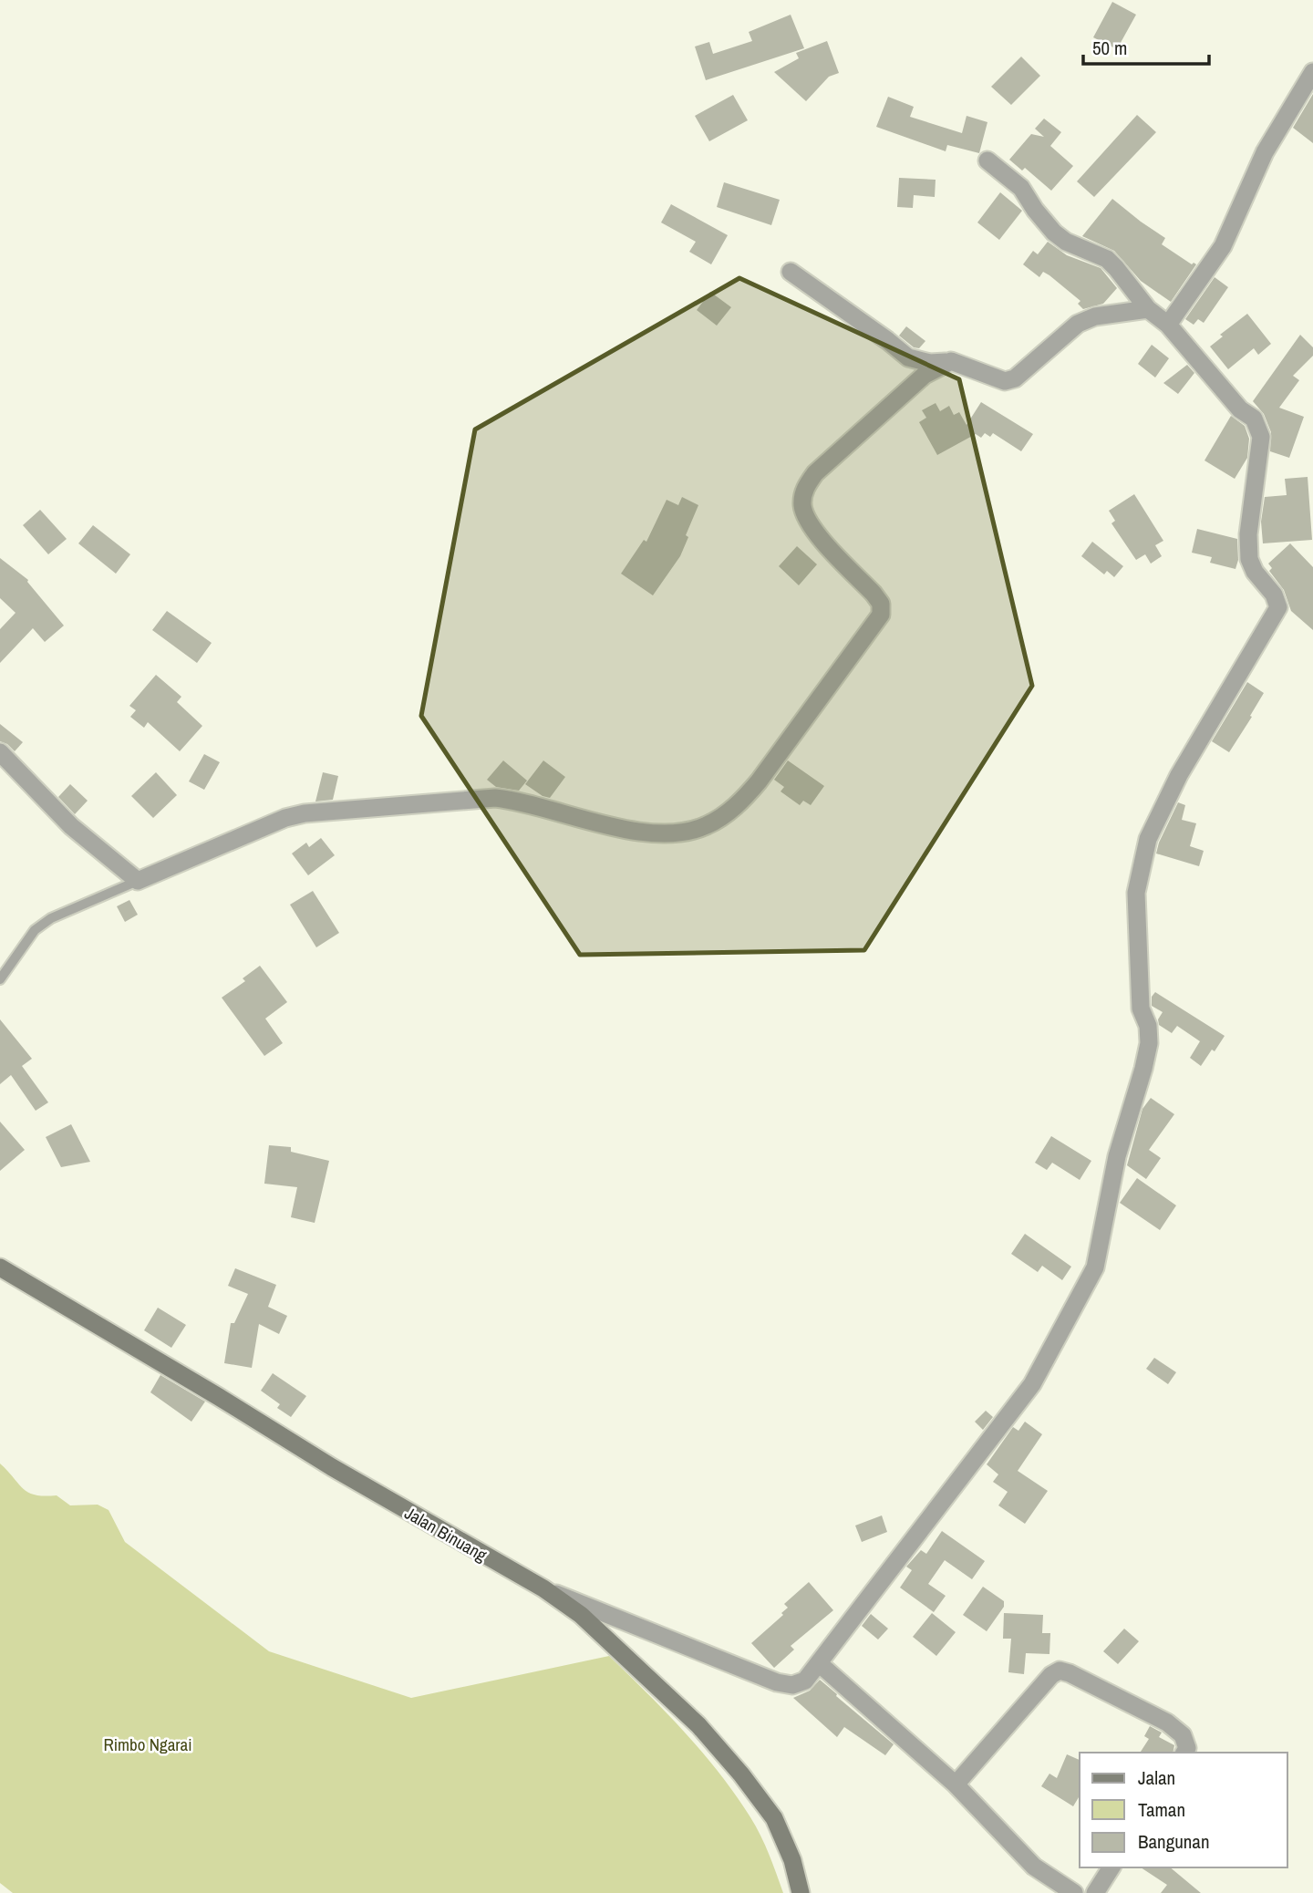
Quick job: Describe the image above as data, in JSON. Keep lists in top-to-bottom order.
{
  "streets": {
    "main road": ["Jalan Binuang"]
  },
  "parks": ["Rimbo Ngarai"],
  "legend": ["Jalan", "Taman", "Bangunan"],
  "scale_bar": "50 m"
}
